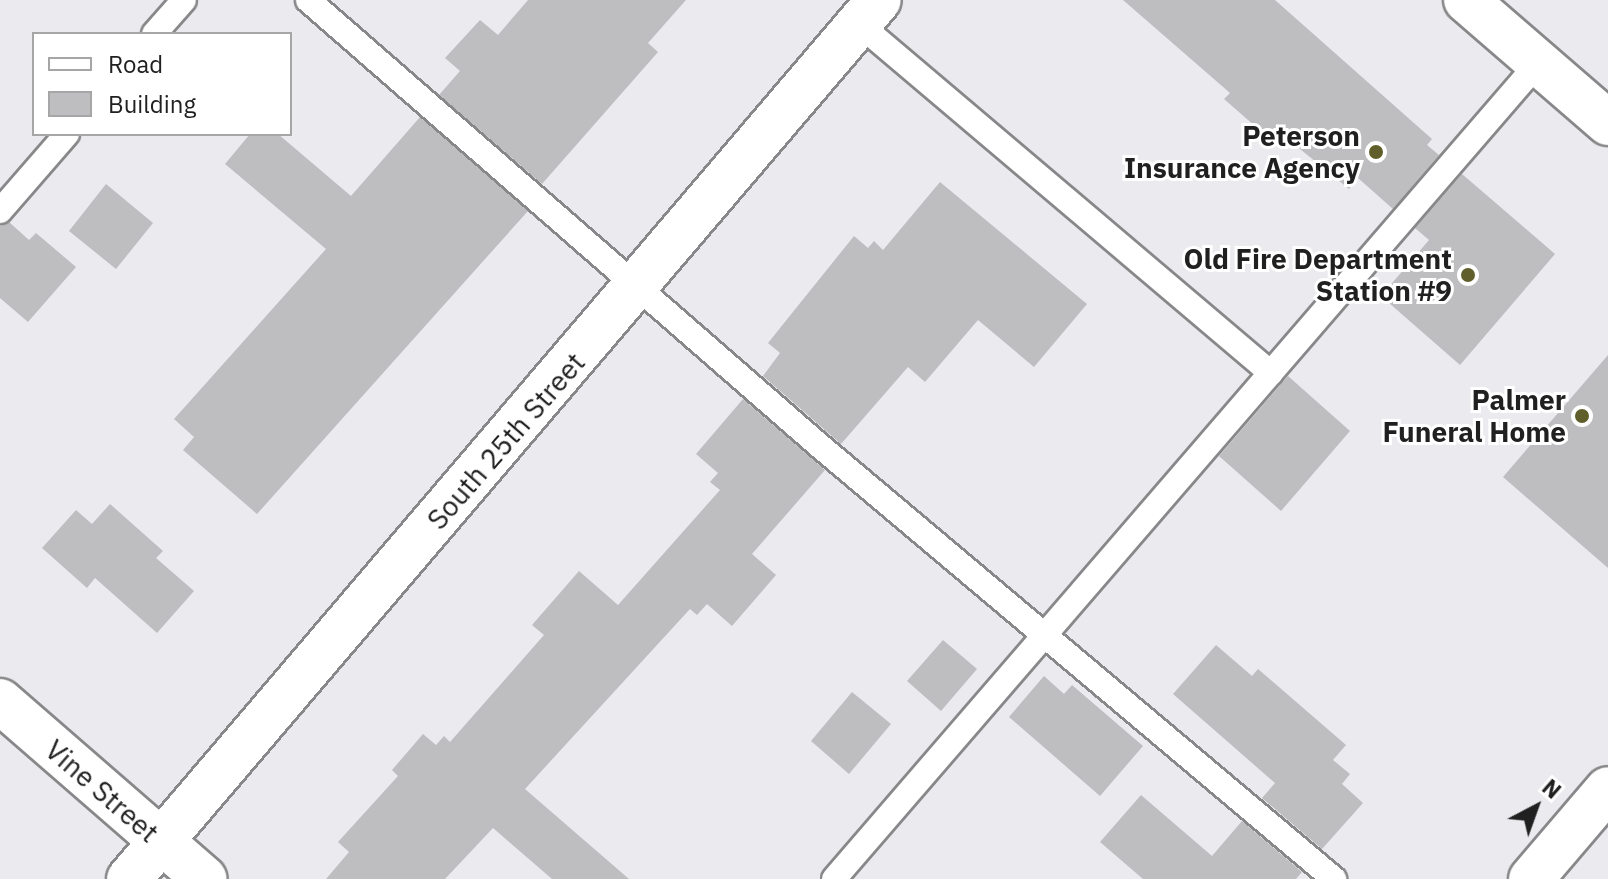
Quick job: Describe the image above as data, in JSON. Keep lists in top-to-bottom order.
{
  "streets": {
    "street": ["South 25th Street", "Vine Street"]
  },
  "crossings": [
    ["South 25th Street", "Vine Street"]
  ],
  "places": ["Peterson Insurance Agency", "Old Fire Department Station #9", "Palmer Funeral Home"],
  "legend": ["Road", "Building"],
  "north": "top right"
}
